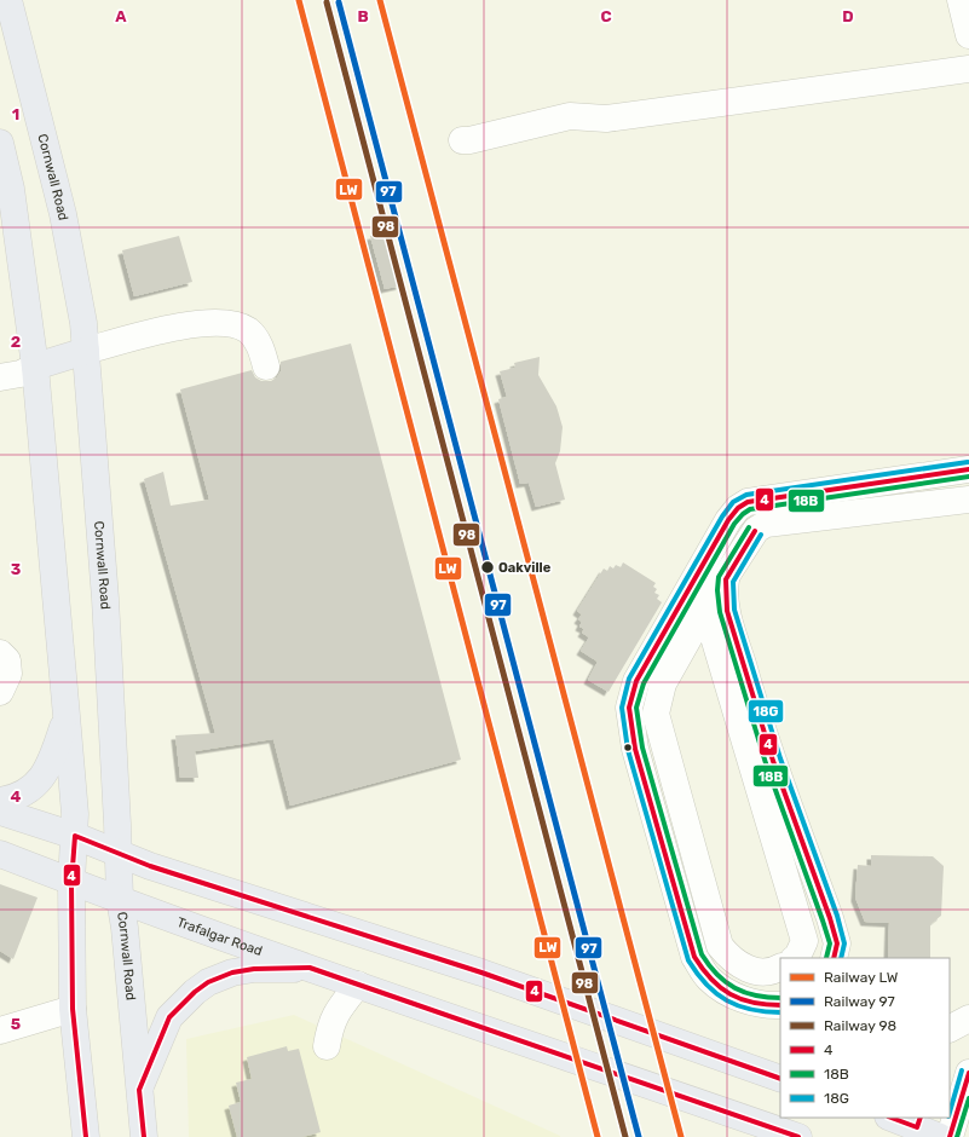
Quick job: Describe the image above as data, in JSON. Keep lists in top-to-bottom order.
{
  "streets": {
    "main road": ["Cornwall Road", "Trafalgar Road"]
  },
  "crossings": [
    ["Cornwall Road", "Trafalgar Road"]
  ],
  "places": ["Oakville"],
  "lines": [
    "rail line LW",
    "rail line 97",
    "rail line 98",
    "transit line 18G",
    "transit line 4",
    "transit line 18B"
  ],
  "legend": [
    "Railway LW",
    "Railway 97",
    "Railway 98",
    "4",
    "18B",
    "18G"
  ],
  "grid": {
    "columns": [
      "A",
      "B",
      "C",
      "D"
    ],
    "rows": [
      "1",
      "2",
      "3",
      "4",
      "5"
    ]
  }
}
